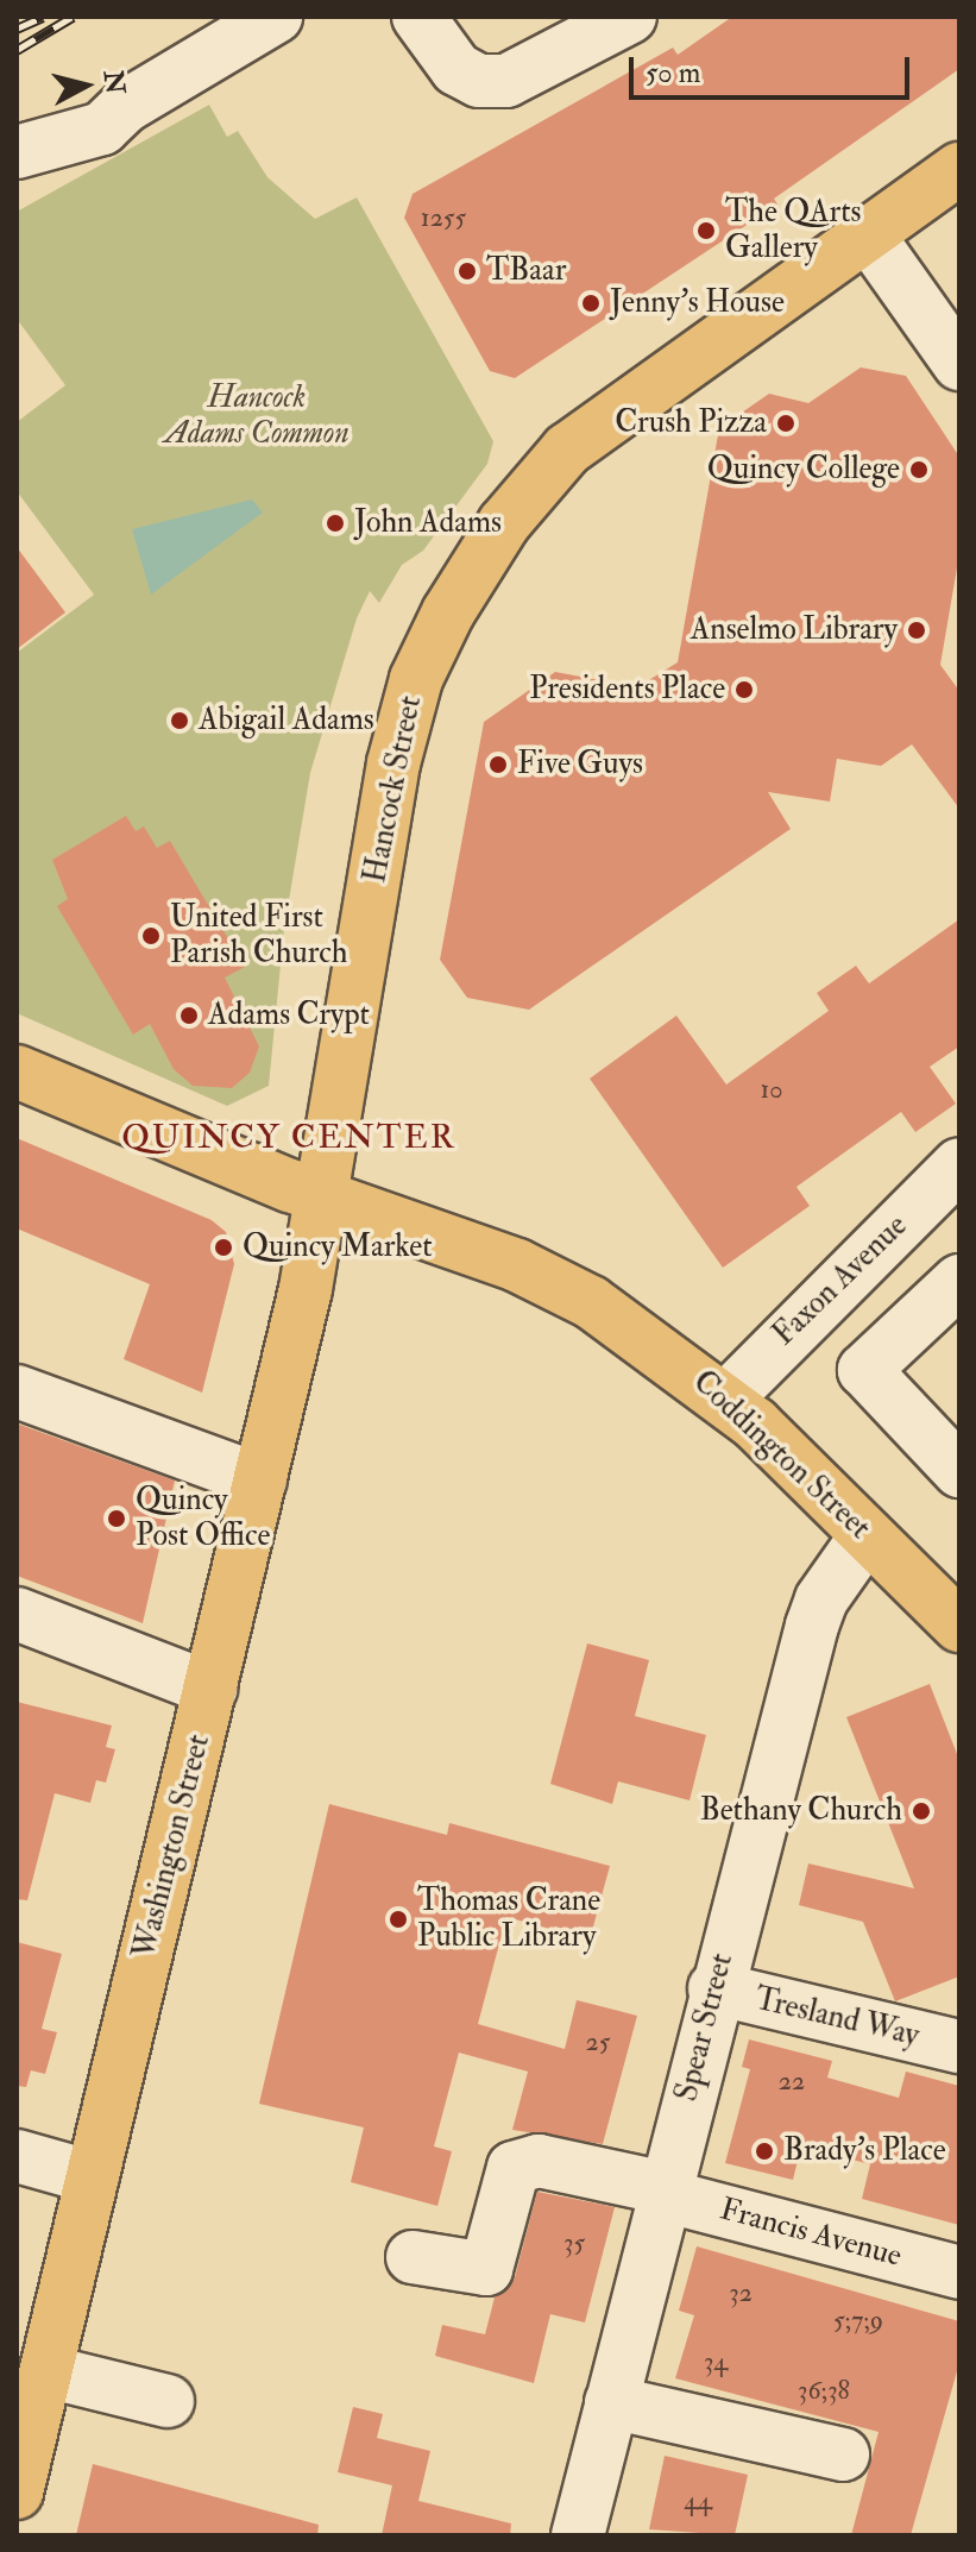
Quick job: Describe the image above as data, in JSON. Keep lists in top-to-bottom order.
{
  "streets": {
    "main road": ["Hancock Street", "Coddington Street", "Washington Street"],
    "street": [
      "Faxon Avenue",
      "Tresland Way",
      "Spear Street",
      "Francis Avenue"
    ]
  },
  "crossings": [
    ["Hancock Street", "Coddington Street"],
    ["Hancock Street", "Washington Street"],
    ["Faxon Avenue", "Coddington Street"],
    ["Coddington Street", "Washington Street"],
    ["Coddington Street", "Spear Street"],
    ["Tresland Way", "Spear Street"],
    ["Spear Street", "Francis Avenue"]
  ],
  "districts": ["QUINCY CENTER"],
  "parks": ["Hancock Adams Common"],
  "places": [
    "The QArts Gallery",
    "TBaar",
    "Jenny's House",
    "Crush Pizza",
    "Quincy College",
    "John Adams",
    "Anselmo Library",
    "Presidents Place",
    "Abigail Adams",
    "Five Guys",
    "United First Parish Church",
    "Adams Crypt",
    "Quincy Market",
    "Quincy Post Office",
    "Bethany Church",
    "Thomas Crane Public Library",
    "Brady's Place"
  ],
  "house_numbers": [
    "1255",
    "10",
    "25",
    "22",
    "35",
    "32",
    "5;7;9",
    "34",
    "36;38",
    "44"
  ],
  "scale_bar": "50 m",
  "north": "right"
}
